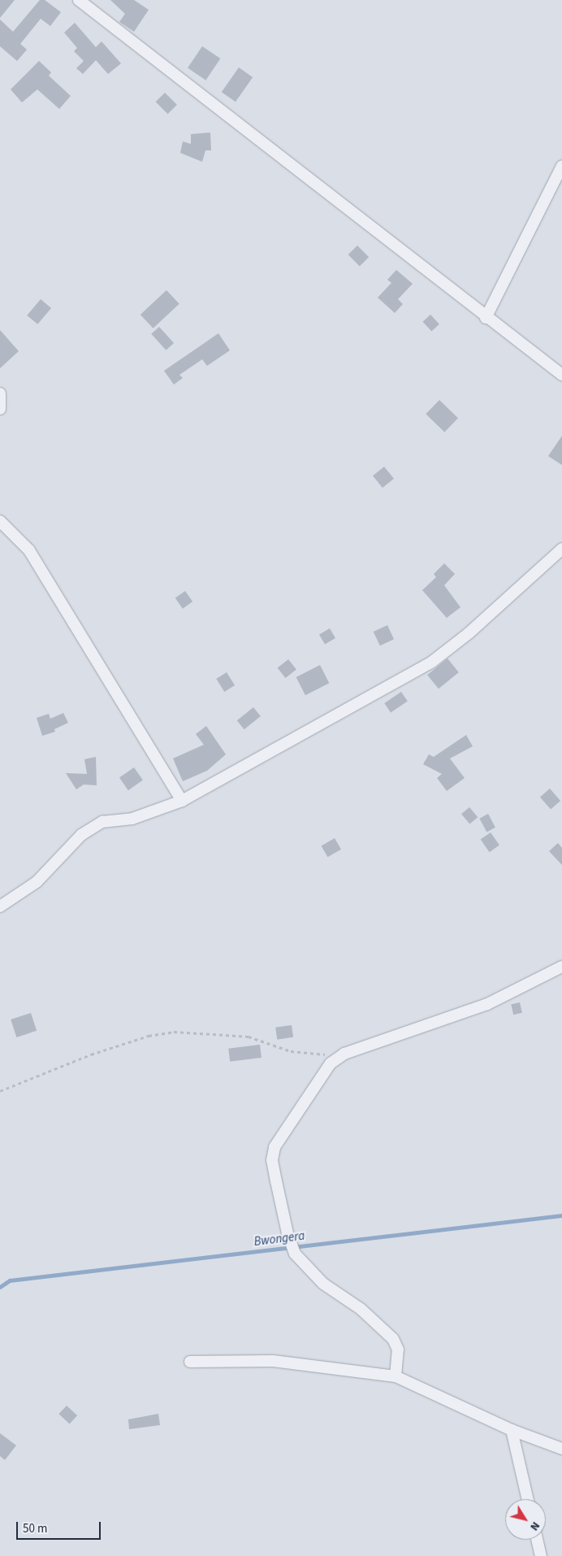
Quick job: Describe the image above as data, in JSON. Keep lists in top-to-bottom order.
{
  "water": ["Bwongera"],
  "scale_bar": "50 m",
  "north": "bottom right"
}
